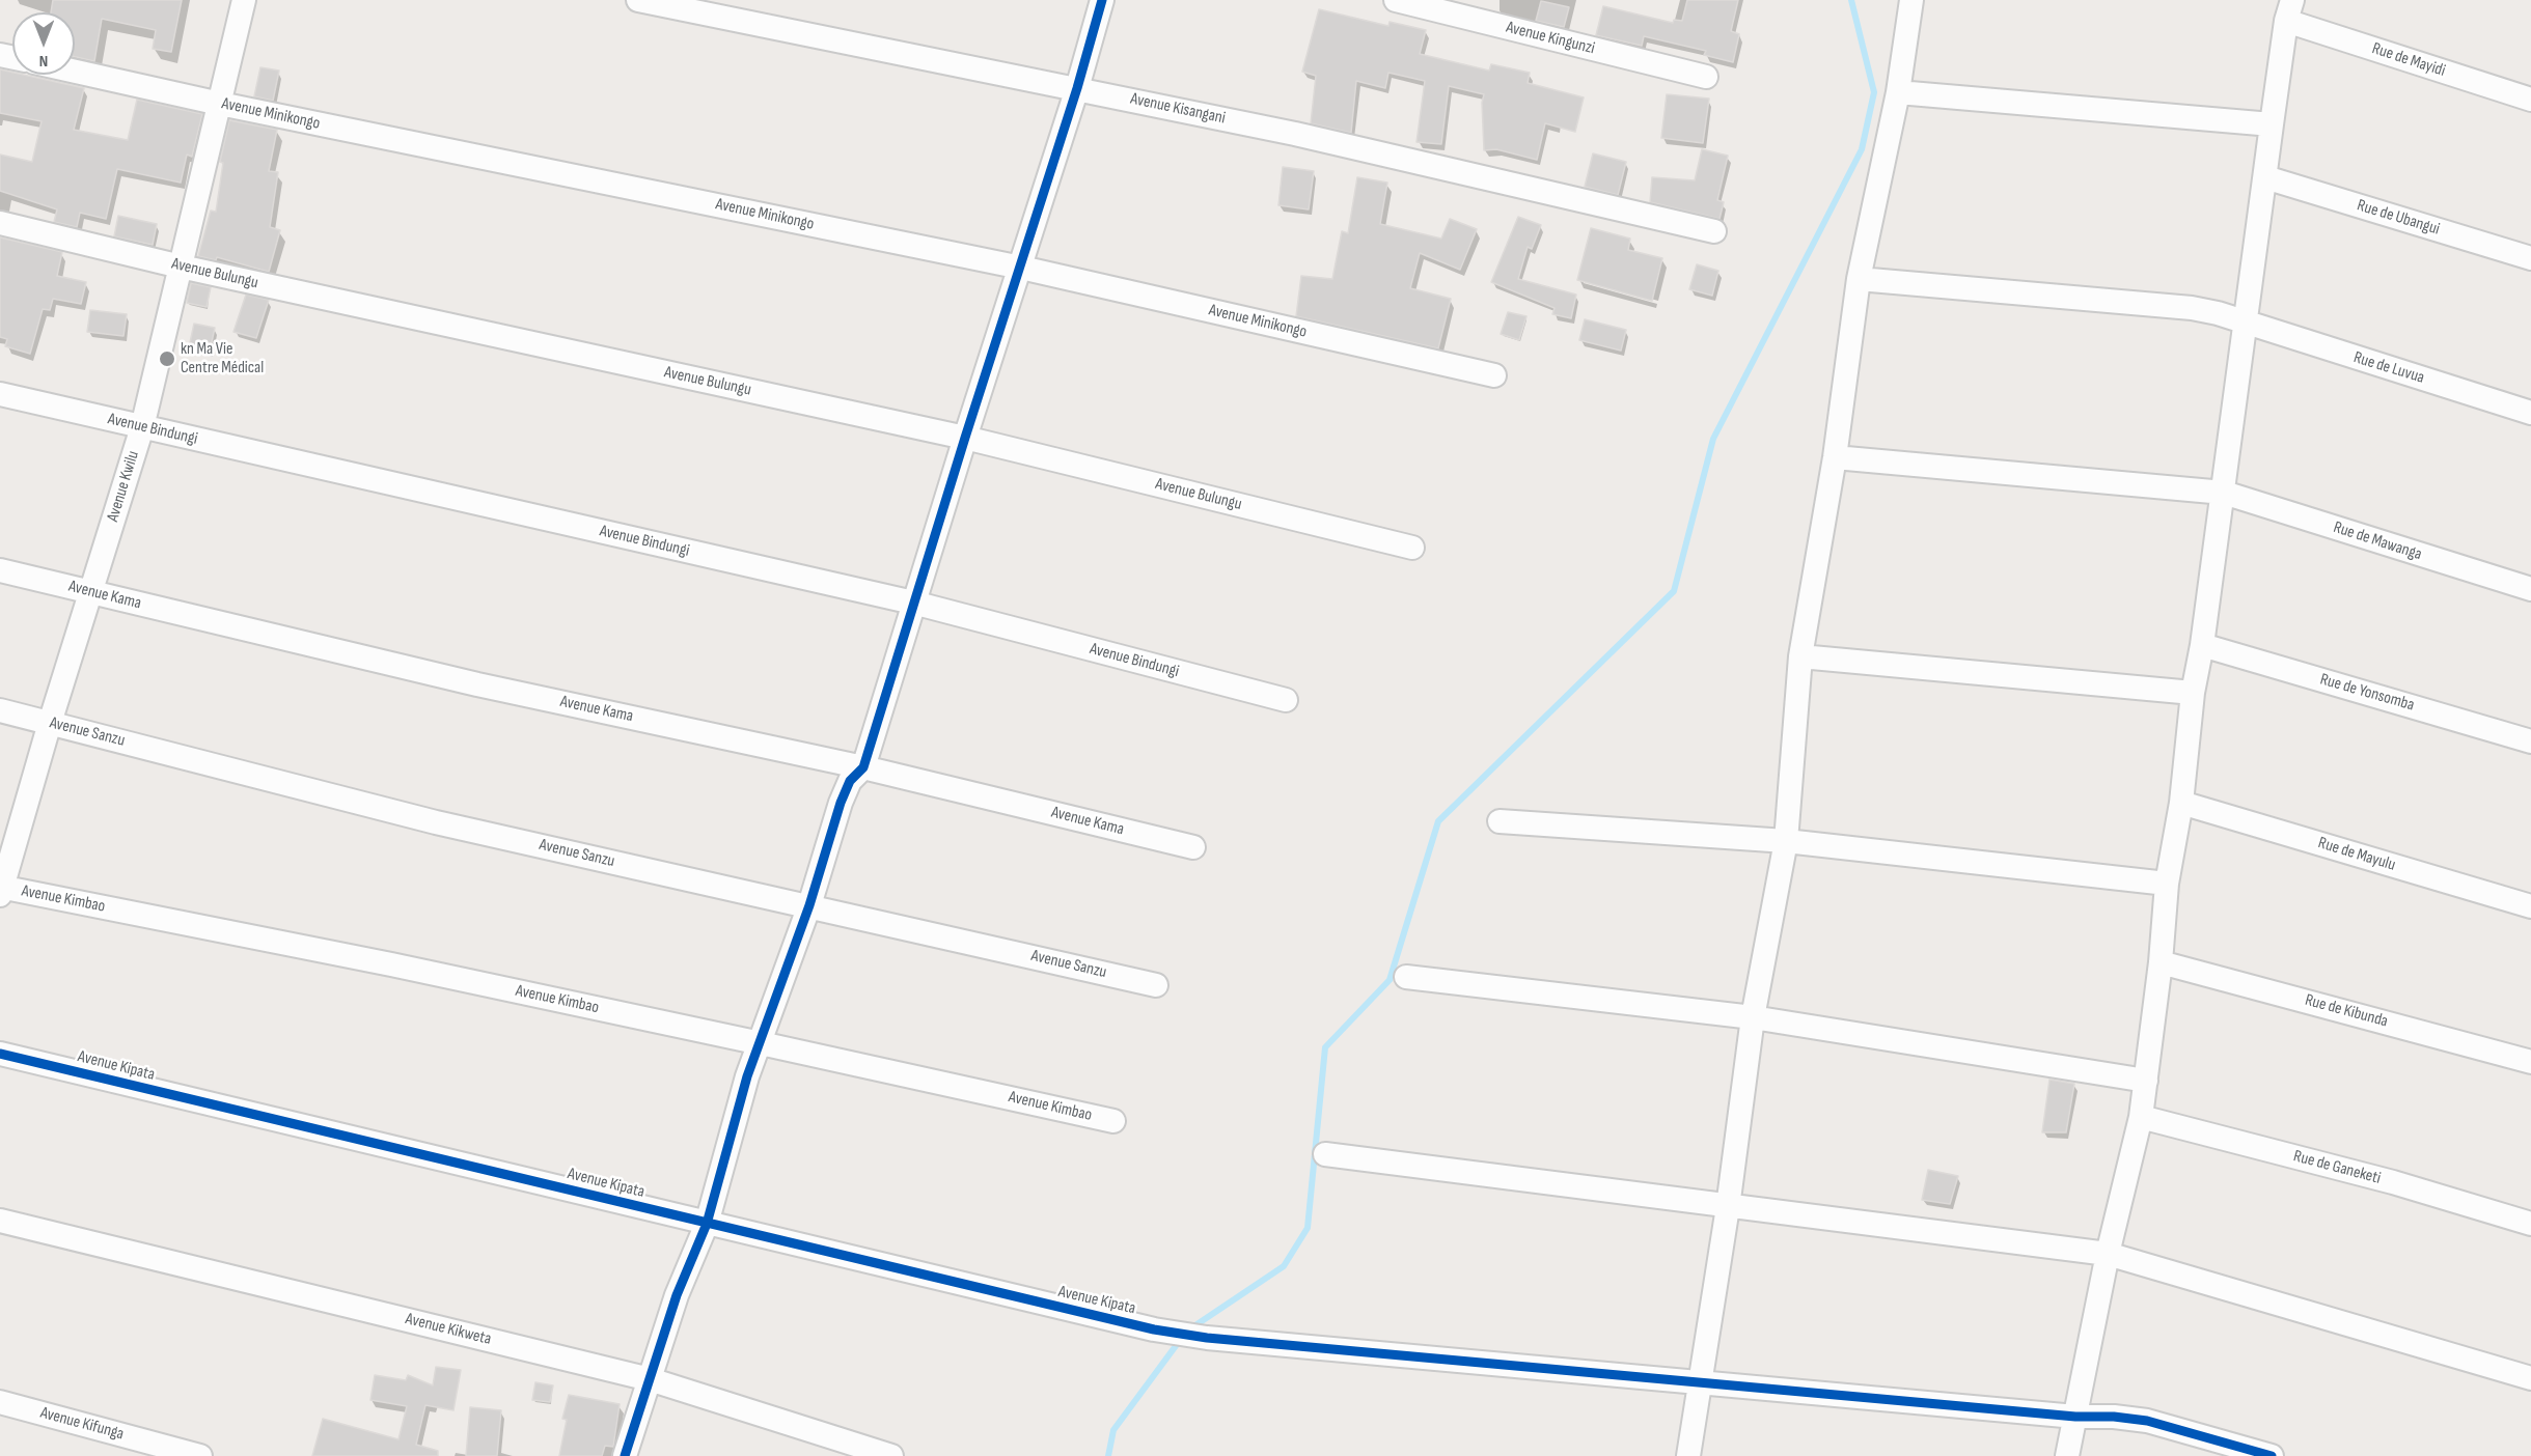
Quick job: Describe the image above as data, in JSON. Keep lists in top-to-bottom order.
{
  "streets": {
    "street": [
      "Avenue Kingunzi",
      "Rue de Mayidi",
      "Avenue Kisangani",
      "Avenue Minikongo",
      "Rue de Ubangui",
      "Avenue Bulungu",
      "Rue de Luvua",
      "Avenue Bindungi",
      "Avenue Kwilu",
      "Rue de Mawanga",
      "Avenue Kama",
      "Rue de Yonsomba",
      "Avenue Sanzu",
      "Rue de Mayulu",
      "Avenue Kimbao",
      "Rue de Kibunda",
      "Avenue Kipata",
      "Rue de Ganeketi",
      "Avenue Kikweta",
      "Avenue Kifunga"
    ]
  },
  "crossings": [
    ["Avenue Minikongo", "Avenue Kwilu"],
    ["Avenue Bulungu", "Avenue Kwilu"],
    ["Avenue Bindungi", "Avenue Kwilu"],
    ["Avenue Kwilu", "Avenue Kama"],
    ["Avenue Kwilu", "Avenue Sanzu"],
    ["Avenue Kwilu", "Avenue Kimbao"]
  ],
  "places": ["kn Ma Vie Centre Médical"],
  "north": "bottom"
}
